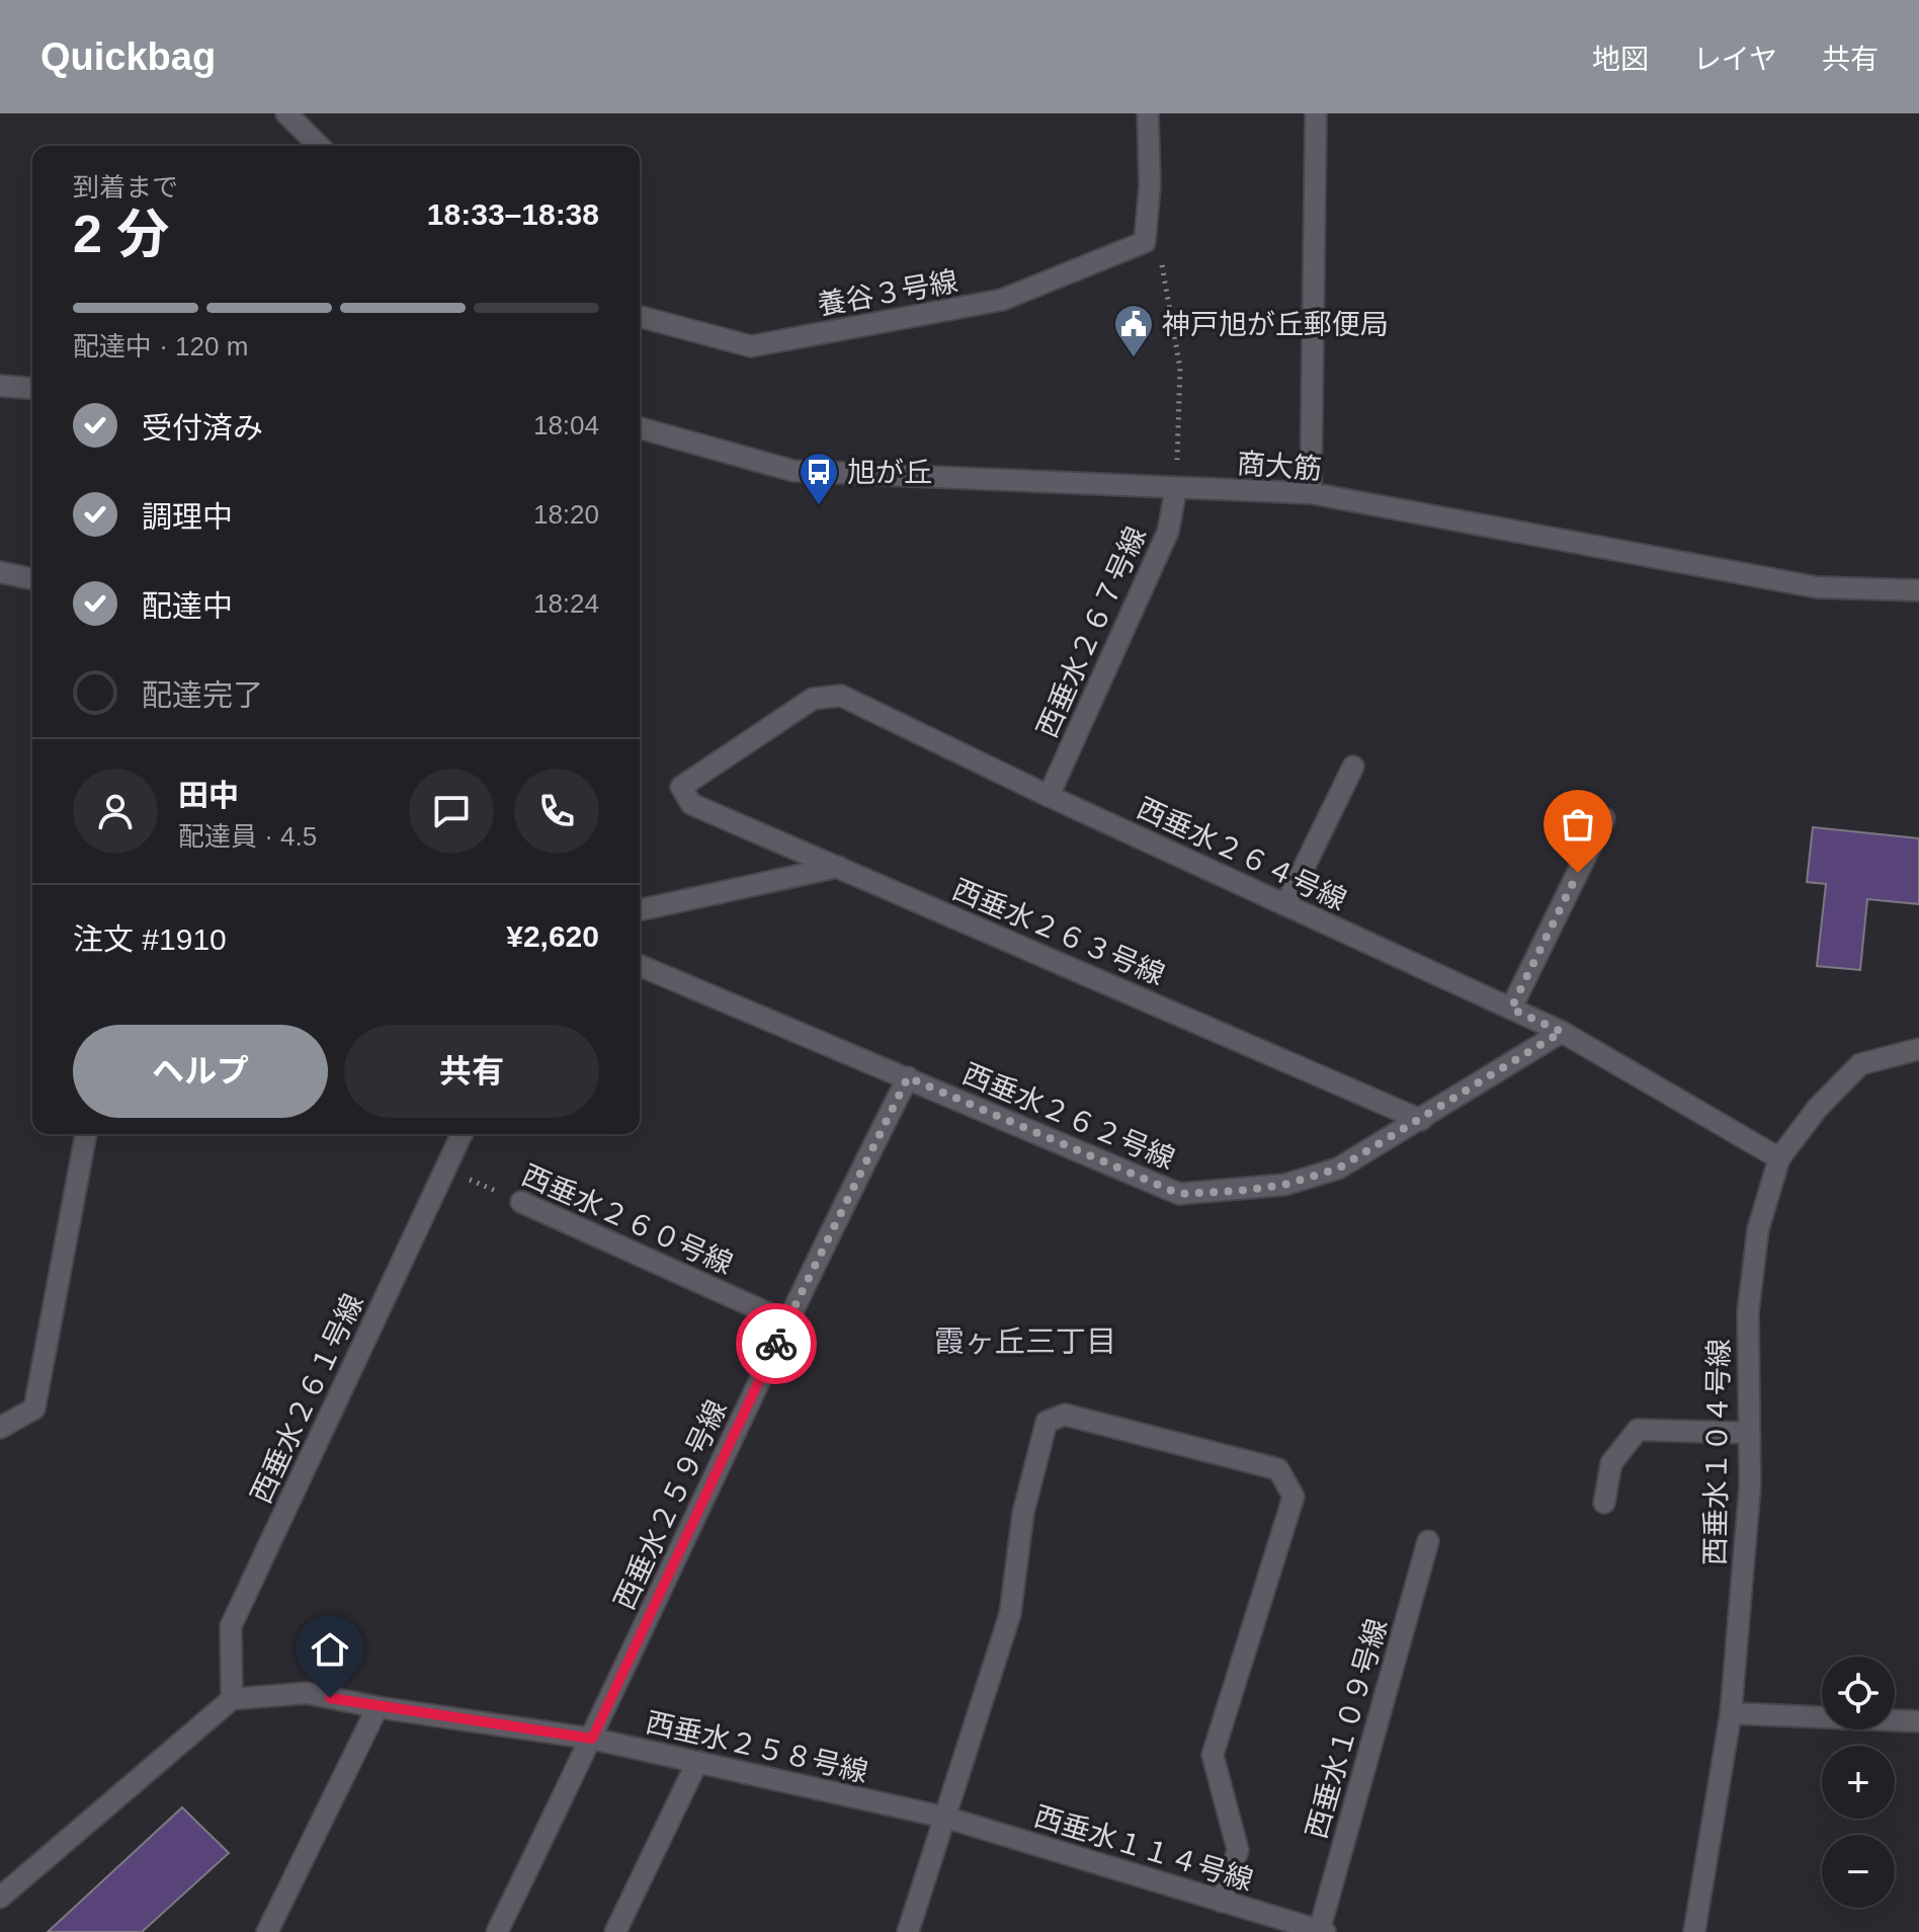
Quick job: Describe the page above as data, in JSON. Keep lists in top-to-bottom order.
{
  "streets": {
    "street": [
      "養谷３号線",
      "商大筋",
      "西垂水２６７号線",
      "西垂水２６４号線",
      "西垂水２６３号線",
      "西垂水２６２号線",
      "西垂水２６０号線",
      "西垂水２６１号線",
      "西垂水１０４号線",
      "西垂水２５９号線",
      "西垂水１０９号線",
      "西垂水２５８号線",
      "西垂水１１４号線"
    ]
  },
  "crossings": [
    ["商大筋", "西垂水２６７号線"],
    ["西垂水２６７号線", "西垂水２６４号線"],
    ["西垂水２６４号線", "西垂水２６３号線"],
    ["西垂水２６４号線", "西垂水２６２号線"],
    ["西垂水２６４号線", "西垂水１０４号線"],
    ["西垂水２６３号線", "西垂水２６２号線"],
    ["西垂水２６２号線", "西垂水２５９号線"],
    ["西垂水２６０号線", "西垂水２６１号線"],
    ["西垂水２６０号線", "西垂水２５９号線"],
    ["西垂水２６１号線", "西垂水２５８号線"],
    ["西垂水２５９号線", "西垂水２５８号線"],
    ["西垂水１０９号線", "西垂水１１４号線"],
    ["西垂水２５８号線", "西垂水１１４号線"]
  ],
  "districts": ["霞ヶ丘三丁目"],
  "places": {
    "public building": ["神戸旭が丘郵便局"],
    "bus stop": ["旭が丘"]
  },
  "page": {
    "header": "Quickbag",
    "nav": ["地図", "レイヤ", "共有"],
    "heading": ["2 分", "到着まで", "18:33–18:38"],
    "panel": [
      "田中",
      "配達員 · 4.5",
      "注文 #1910",
      "¥2,620"
    ],
    "bar": "配達中 · 120 m",
    "list": [
      ["受付済み", "18:04"],
      ["調理中", "18:20"],
      ["配達中", "18:24"],
      "配達完了"
    ],
    "buttons": ["ヘルプ", "共有"],
    "map_buttons": ["+", "−"]
  }
}
